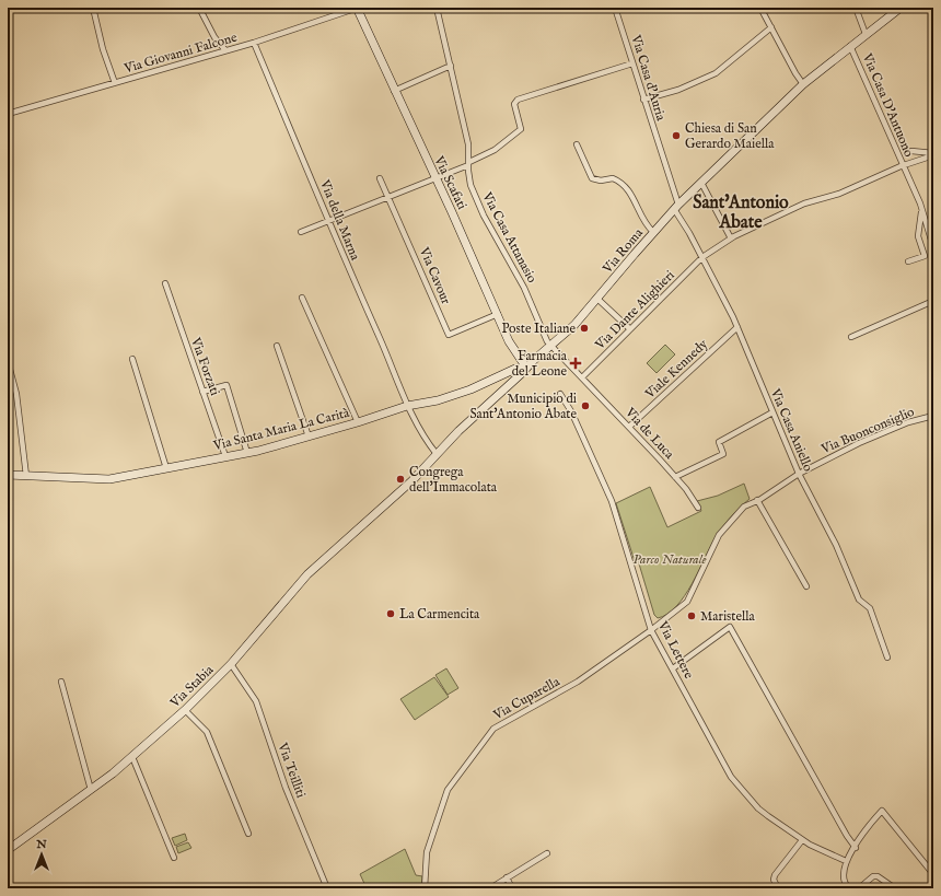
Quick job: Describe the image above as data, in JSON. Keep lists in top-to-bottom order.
{
  "streets": {
    "main road": [
      "Via Scafati",
      "Via Roma",
      "Via Santa Maria La Carità",
      "Via Stabia"
    ],
    "street": [
      "Via Giovanni Falcone",
      "Via Casa d'Auria",
      "Via Casa D'Antuono",
      "Via della Marna",
      "Via Casa Attanasio",
      "Via Cavour",
      "Via Dante Alighieri",
      "Via Forzati",
      "Viale Kennedy",
      "Via Casa Aniello",
      "Via Buonconsiglio",
      "Via de Luca",
      "Via Lettere",
      "Via Cuparella",
      "Via Teilliti"
    ]
  },
  "crossings": [
    ["Via Giovanni Falcone", "Via Scafati"],
    ["Via Giovanni Falcone", "Via della Marna"],
    ["Via Casa d'Auria", "Via Roma"],
    ["Via Casa d'Auria", "Via Casa Aniello"],
    ["Via Casa D'Antuono", "Via Roma"],
    ["Via Casa D'Antuono", "Via Dante Alighieri"],
    ["Via Scafati", "Via Roma"],
    ["Via Scafati", "Via Cavour"],
    ["Via Scafati", "Via Santa Maria La Carità"],
    ["Via della Marna", "Via Roma"],
    ["Via della Marna", "Via Santa Maria La Carità"],
    ["Via Casa Attanasio", "Via Roma"],
    ["Via Casa Attanasio", "Via de Luca"],
    ["Via Roma", "Via Santa Maria La Carità"],
    ["Via Roma", "Via Casa Aniello"],
    ["Via Roma", "Via de Luca"],
    ["Via Roma", "Via Stabia"],
    ["Via Dante Alighieri", "Via Casa Aniello"],
    ["Via Dante Alighieri", "Via de Luca"],
    ["Via Forzati", "Via Santa Maria La Carità"],
    ["Viale Kennedy", "Via Casa Aniello"],
    ["Viale Kennedy", "Via de Luca"],
    ["Via Casa Aniello", "Via Buonconsiglio"],
    ["Via Buonconsiglio", "Via Lettere"],
    ["Via Buonconsiglio", "Via Cuparella"],
    ["Via Lettere", "Via Cuparella"],
    ["Via Stabia", "Via Teilliti"]
  ],
  "districts": ["Sant'Antonio Abate"],
  "parks": ["Parco Naturale"],
  "places": {
    "other": [
      "Chiesa di San Gerardo Maiella",
      "Poste Italiane",
      "Municipio di Sant'Antonio Abate",
      "Congrega dell'Immacolata",
      "La Carmencita",
      "Maristella"
    ],
    "health": ["Farmacia del Leone"]
  },
  "north": "top"
}
